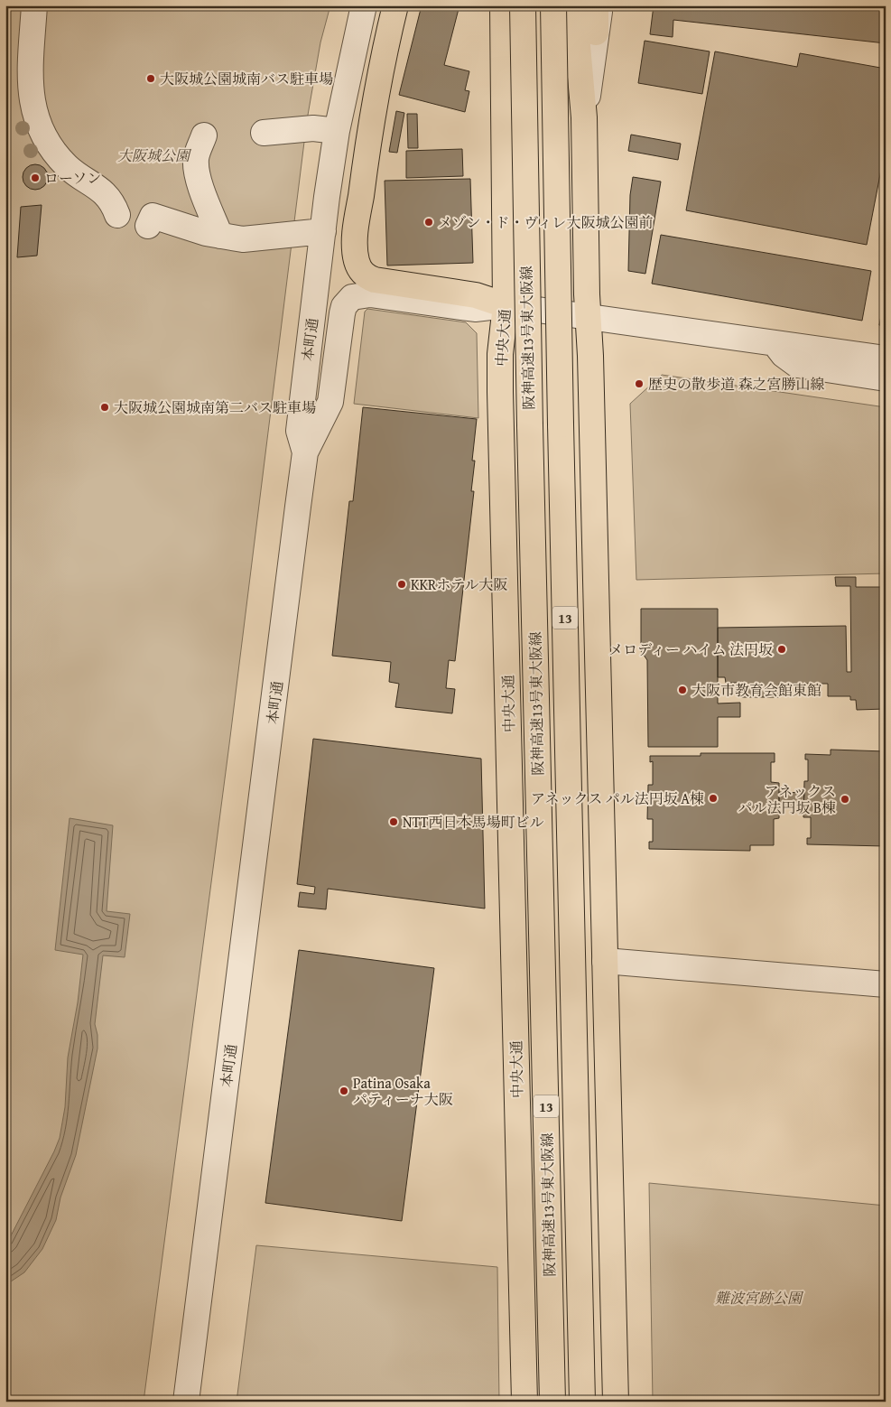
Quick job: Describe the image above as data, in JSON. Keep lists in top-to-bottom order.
{
  "streets": {
    "main road": ["中央大通", "阪神高速13号東大阪線", "13"],
    "street": ["本町通"]
  },
  "parks": ["大阪城公園", "難波宮跡公園"],
  "places": [
    "大阪城公園城南バス駐車場",
    "ローソン",
    "メゾン・ド・ヴィレ大阪城公園前",
    "歴史の散歩道 森之宮勝山線",
    "大阪城公園城南第二バス駐車場",
    "KKRホテル大阪",
    "メロディー ハイム 法円坂",
    "大阪市教育会館東館",
    "アネックス パル法円坂 A棟",
    "アネックス パル法円坂 B棟",
    "NTT西日本馬場町ビル",
    "Patina Osaka パティーナ大阪"
  ]
}
